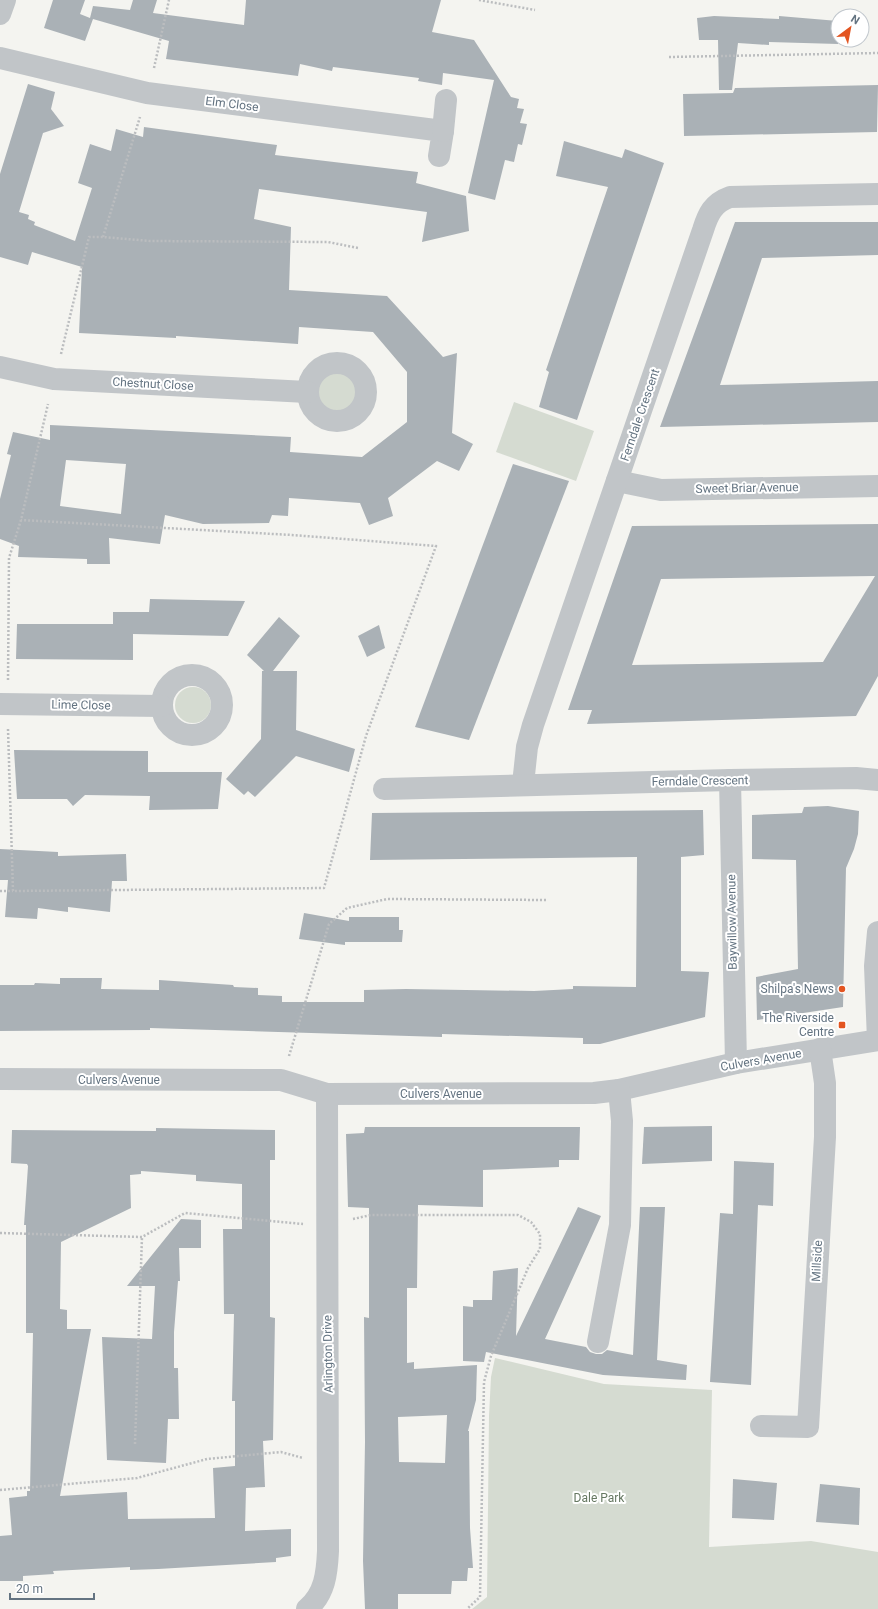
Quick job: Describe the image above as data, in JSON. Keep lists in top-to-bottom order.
{
  "streets": {
    "street": [
      "Elm Close",
      "Chestnut Close",
      "Ferndale Crescent",
      "Sweet Briar Avenue",
      "Lime Close",
      "Baywillow Avenue",
      "Culvers Avenue",
      "Millside",
      "Arlington Drive"
    ]
  },
  "crossings": [
    ["Ferndale Crescent", "Sweet Briar Avenue"],
    ["Ferndale Crescent", "Baywillow Avenue"],
    ["Baywillow Avenue", "Culvers Avenue"],
    ["Culvers Avenue", "Millside"],
    ["Culvers Avenue", "Arlington Drive"]
  ],
  "parks": ["Dale Park"],
  "places": {
    "other": ["Shilpa's News"],
    "transit": ["The Riverside Centre"]
  },
  "scale_bar": "20 m",
  "north": "top right"
}
